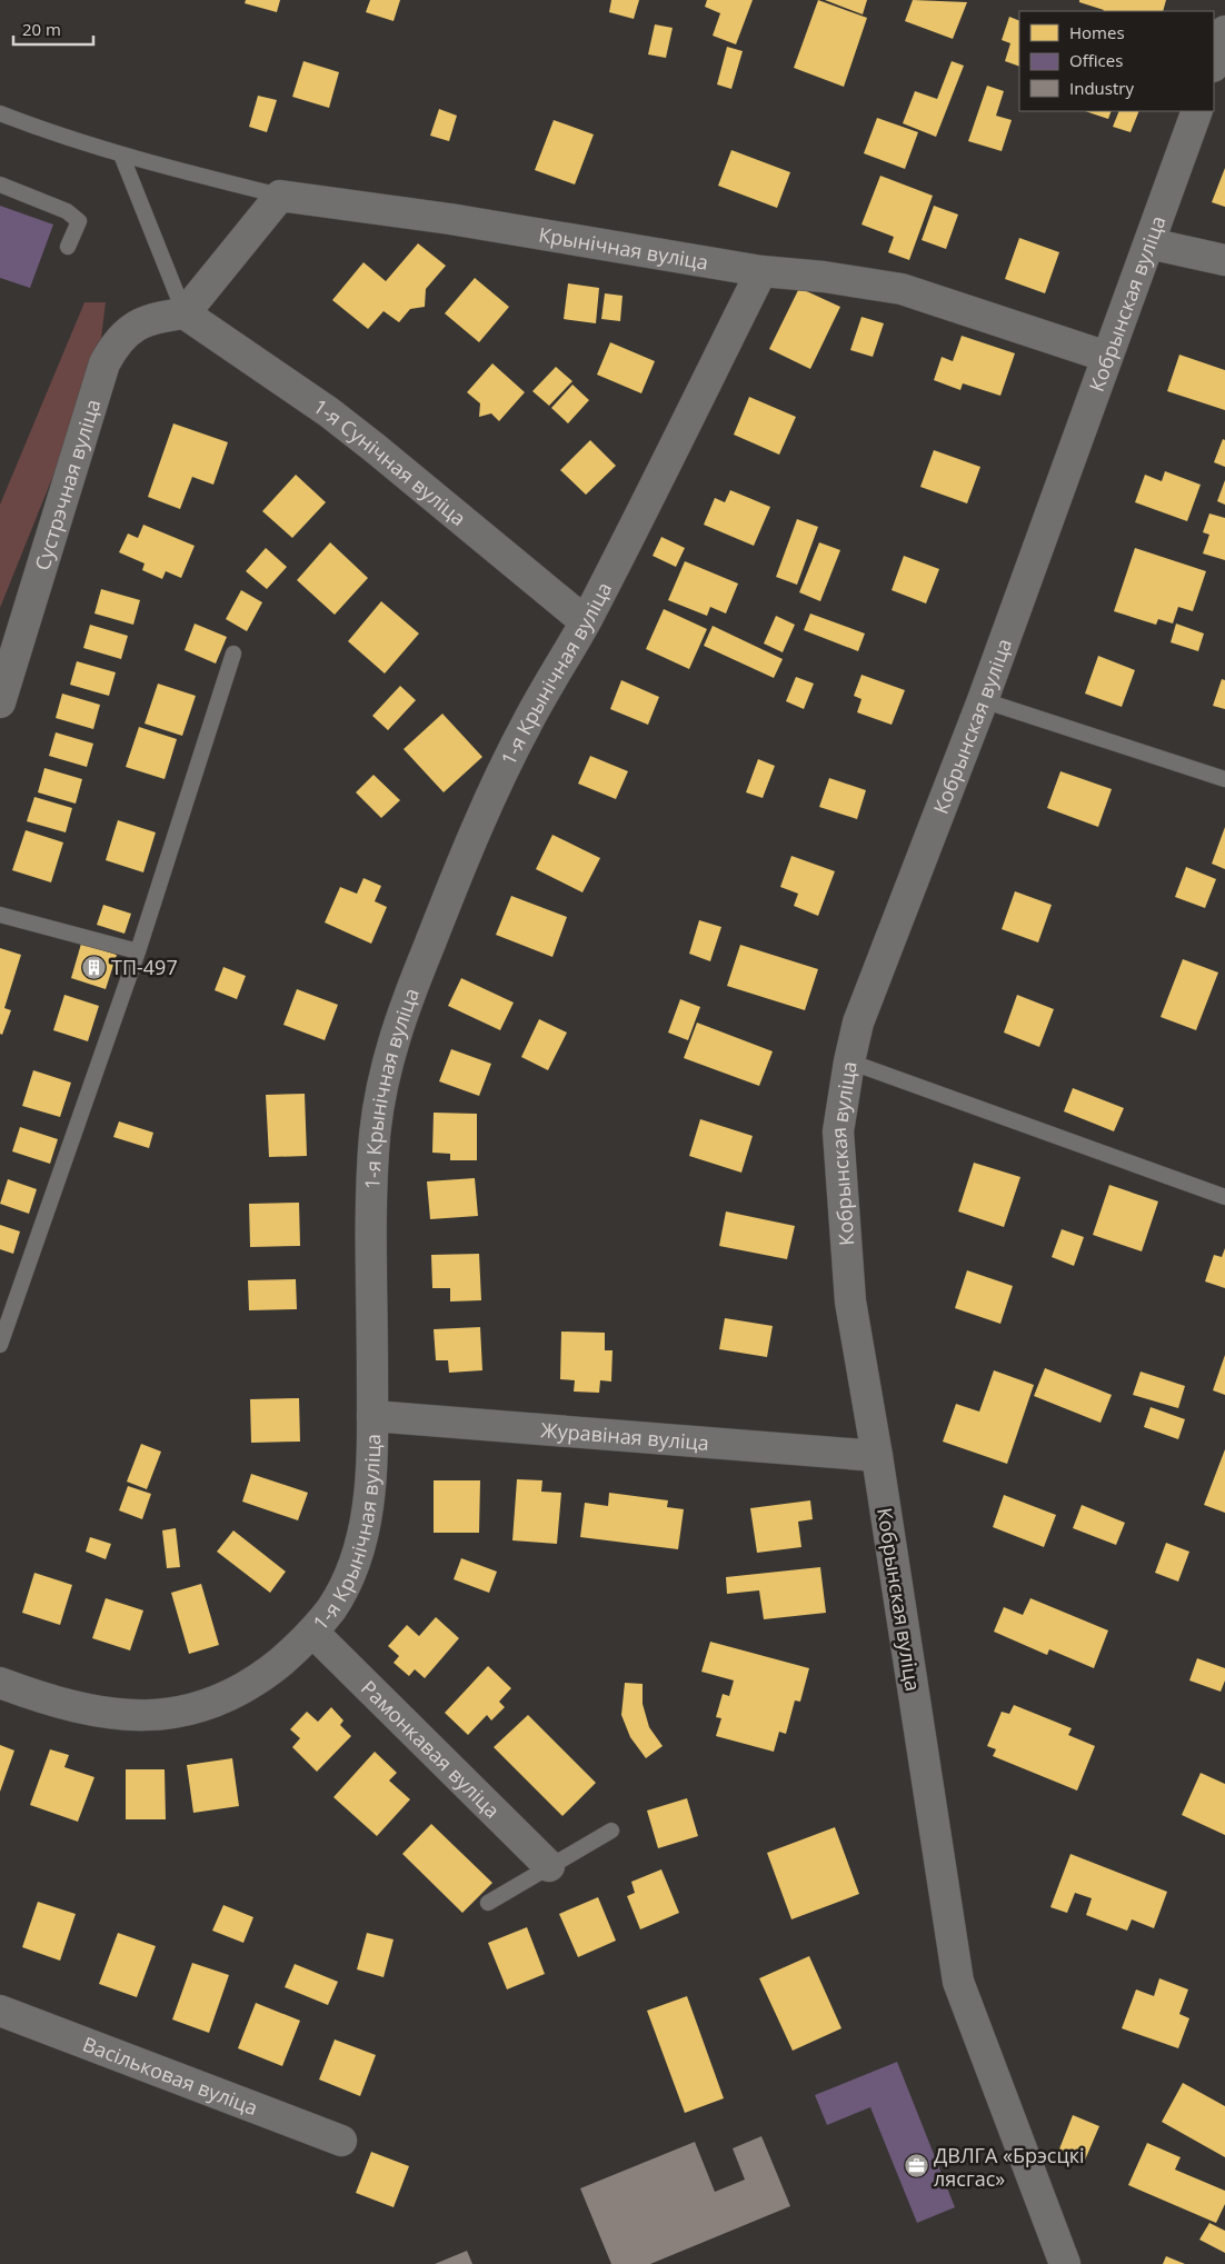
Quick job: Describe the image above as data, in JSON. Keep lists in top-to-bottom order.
{
  "streets": {
    "street": [
      "Крынічная вуліца",
      "Кобрынская вуліца",
      "1-я Сунічная вуліца",
      "Сустрэчная вуліца",
      "1-я Крынічная вуліца",
      "Журавіная вуліца",
      "Рамонкавая вуліца",
      "Васільковая вуліца"
    ]
  },
  "crossings": [
    ["Крынічная вуліца", "Кобрынская вуліца"],
    ["Крынічная вуліца", "1-я Крынічная вуліца"],
    ["Кобрынская вуліца", "Журавіная вуліца"],
    ["1-я Сунічная вуліца", "Сустрэчная вуліца"],
    ["1-я Сунічная вуліца", "1-я Крынічная вуліца"],
    ["1-я Крынічная вуліца", "Журавіная вуліца"],
    ["1-я Крынічная вуліца", "Рамонкавая вуліца"]
  ],
  "places": {
    "building": ["ТП-497"],
    "office": ["ДВЛГА «Брэсцкі лясгас»"]
  },
  "legend": ["Homes", "Offices", "Industry"],
  "scale_bar": "20 m"
}
